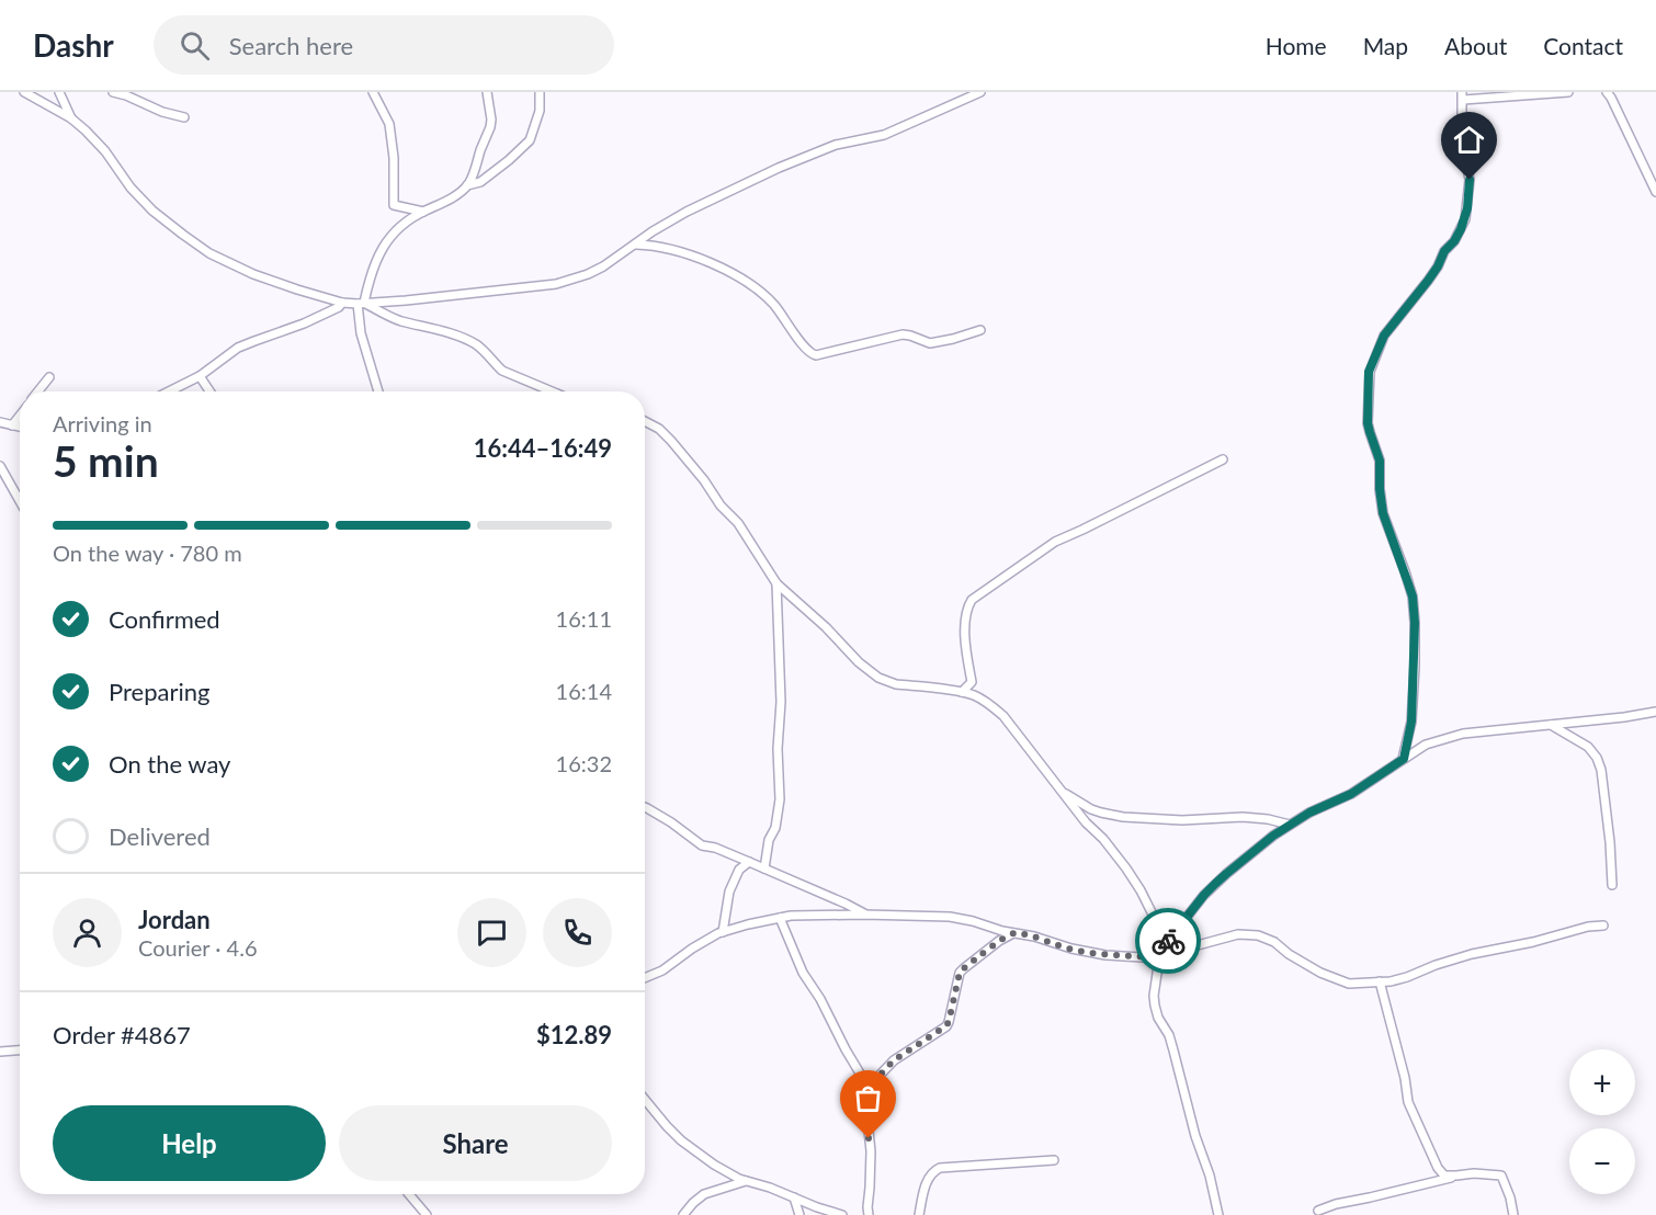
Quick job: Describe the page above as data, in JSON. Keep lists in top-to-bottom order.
{
  "page": {
    "header": "Dashr",
    "search": "Search here",
    "nav": [
      "Home",
      "Map",
      "About",
      "Contact"
    ],
    "heading": ["5 min", "Arriving in", "16:44–16:49"],
    "panel": [
      "Jordan",
      "Courier · 4.6",
      "Order #4867",
      "$12.89"
    ],
    "bar": "On the way · 780 m",
    "list": [
      ["Confirmed", "16:11"],
      ["Preparing", "16:14"],
      ["On the way", "16:32"],
      "Delivered"
    ],
    "map_buttons": ["+", "−"],
    "buttons": ["Help", "Share"]
  }
}
